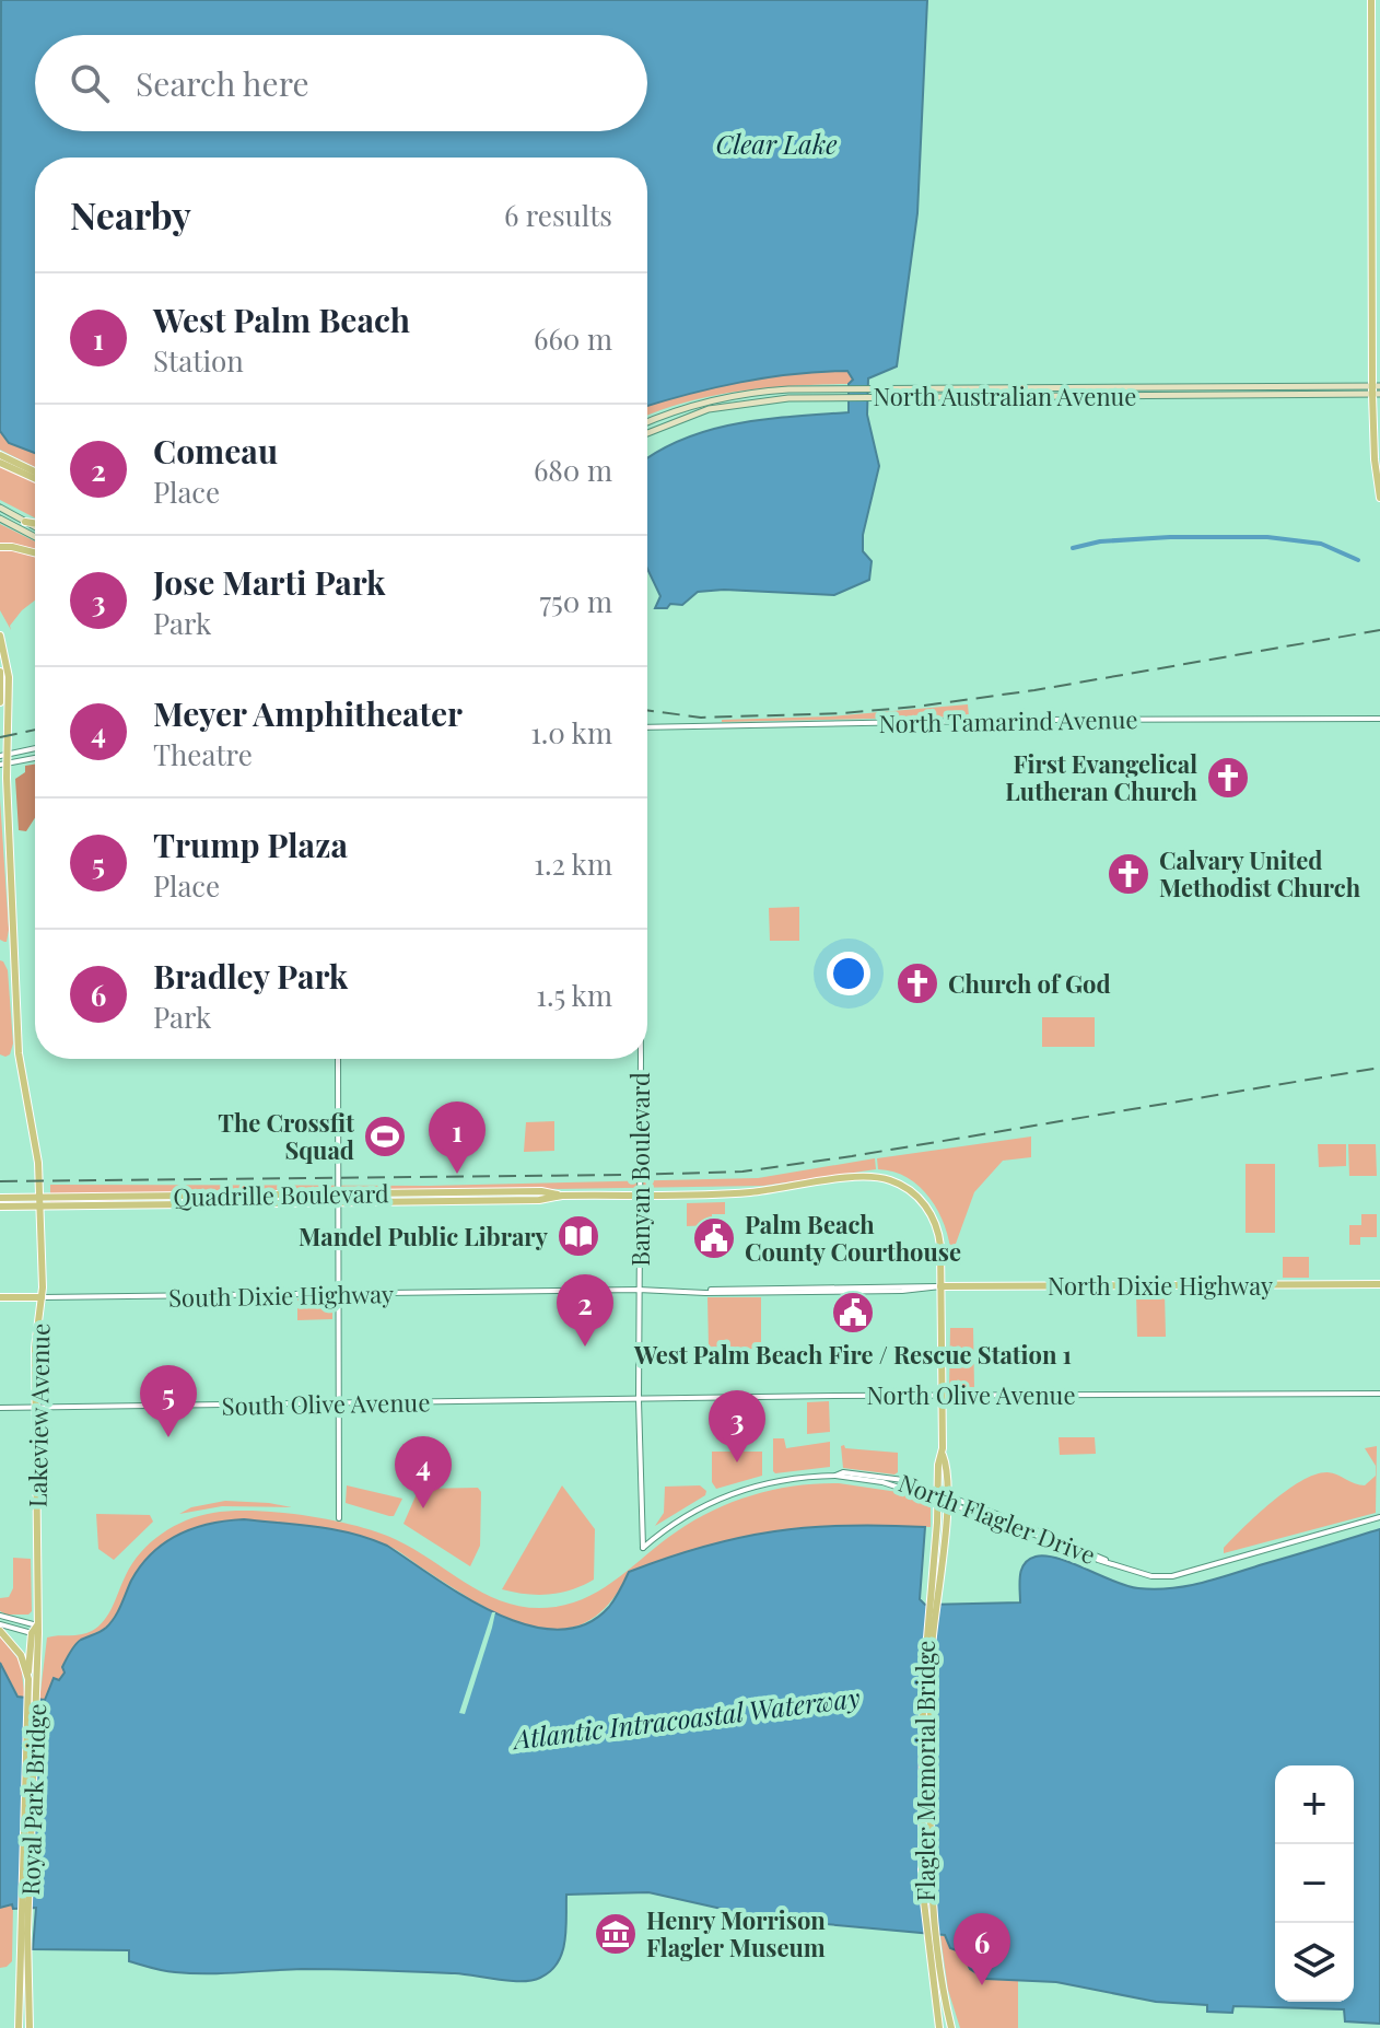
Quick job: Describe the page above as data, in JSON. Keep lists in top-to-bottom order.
{
  "streets": {
    "main road": [
      "North Australian Avenue",
      "Quadrille Boulevard",
      "North Dixie Highway",
      "South Dixie Highway",
      "Lakeview Avenue",
      "Flagler Memorial Bridge",
      "Royal Park Bridge"
    ],
    "street": [
      "North Tamarind Avenue",
      "Banyan Boulevard",
      "North Olive Avenue",
      "South Olive Avenue",
      "North Flagler Drive"
    ]
  },
  "crossings": [
    ["Banyan Boulevard", "Quadrille Boulevard"],
    ["Banyan Boulevard", "North Dixie Highway"],
    ["Banyan Boulevard", "North Olive Avenue"],
    ["Banyan Boulevard", "North Flagler Drive"],
    ["Quadrille Boulevard", "North Dixie Highway"],
    ["Quadrille Boulevard", "Lakeview Avenue"],
    ["North Dixie Highway", "South Dixie Highway"],
    ["South Dixie Highway", "Lakeview Avenue"],
    ["North Olive Avenue", "South Olive Avenue"],
    ["South Olive Avenue", "Lakeview Avenue"],
    ["Lakeview Avenue", "Royal Park Bridge"],
    ["North Flagler Drive", "Flagler Memorial Bridge"]
  ],
  "water": ["Clear Lake", "Atlantic Intracoastal Waterway"],
  "places": {
    "church": ["First Evangelical Lutheran Church", "Calvary United Methodist Church", "Church of God"],
    "sports": ["The Crossfit Squad"],
    "library": ["Mandel Public Library"],
    "public building": ["Palm Beach County Courthouse", "West Palm Beach Fire / Rescue Station 1"],
    "museum": ["Henry Morrison Flagler Museum"]
  },
  "page": {
    "search": "Search here",
    "heading": ["Nearby", "6 results"],
    "list": [
      {
        "mark": "1",
        "name": "West Palm Beach",
        "note": "Station",
        "value": "660 m"
      },
      {
        "mark": "2",
        "name": "Comeau",
        "note": "Place",
        "value": "680 m"
      },
      {
        "mark": "3",
        "name": "Jose Marti Park",
        "note": "Park",
        "value": "750 m"
      },
      {
        "mark": "4",
        "name": "Meyer Amphitheater",
        "note": "Theatre",
        "value": "1.0 km"
      },
      {
        "mark": "5",
        "name": "Trump Plaza",
        "note": "Place",
        "value": "1.2 km"
      },
      {
        "mark": "6",
        "name": "Bradley Park",
        "note": "Park",
        "value": "1.5 km"
      }
    ],
    "pins": [
      "1",
      "2",
      "5",
      "3",
      "4",
      "6"
    ],
    "map_buttons": ["+", "−"]
  }
}
